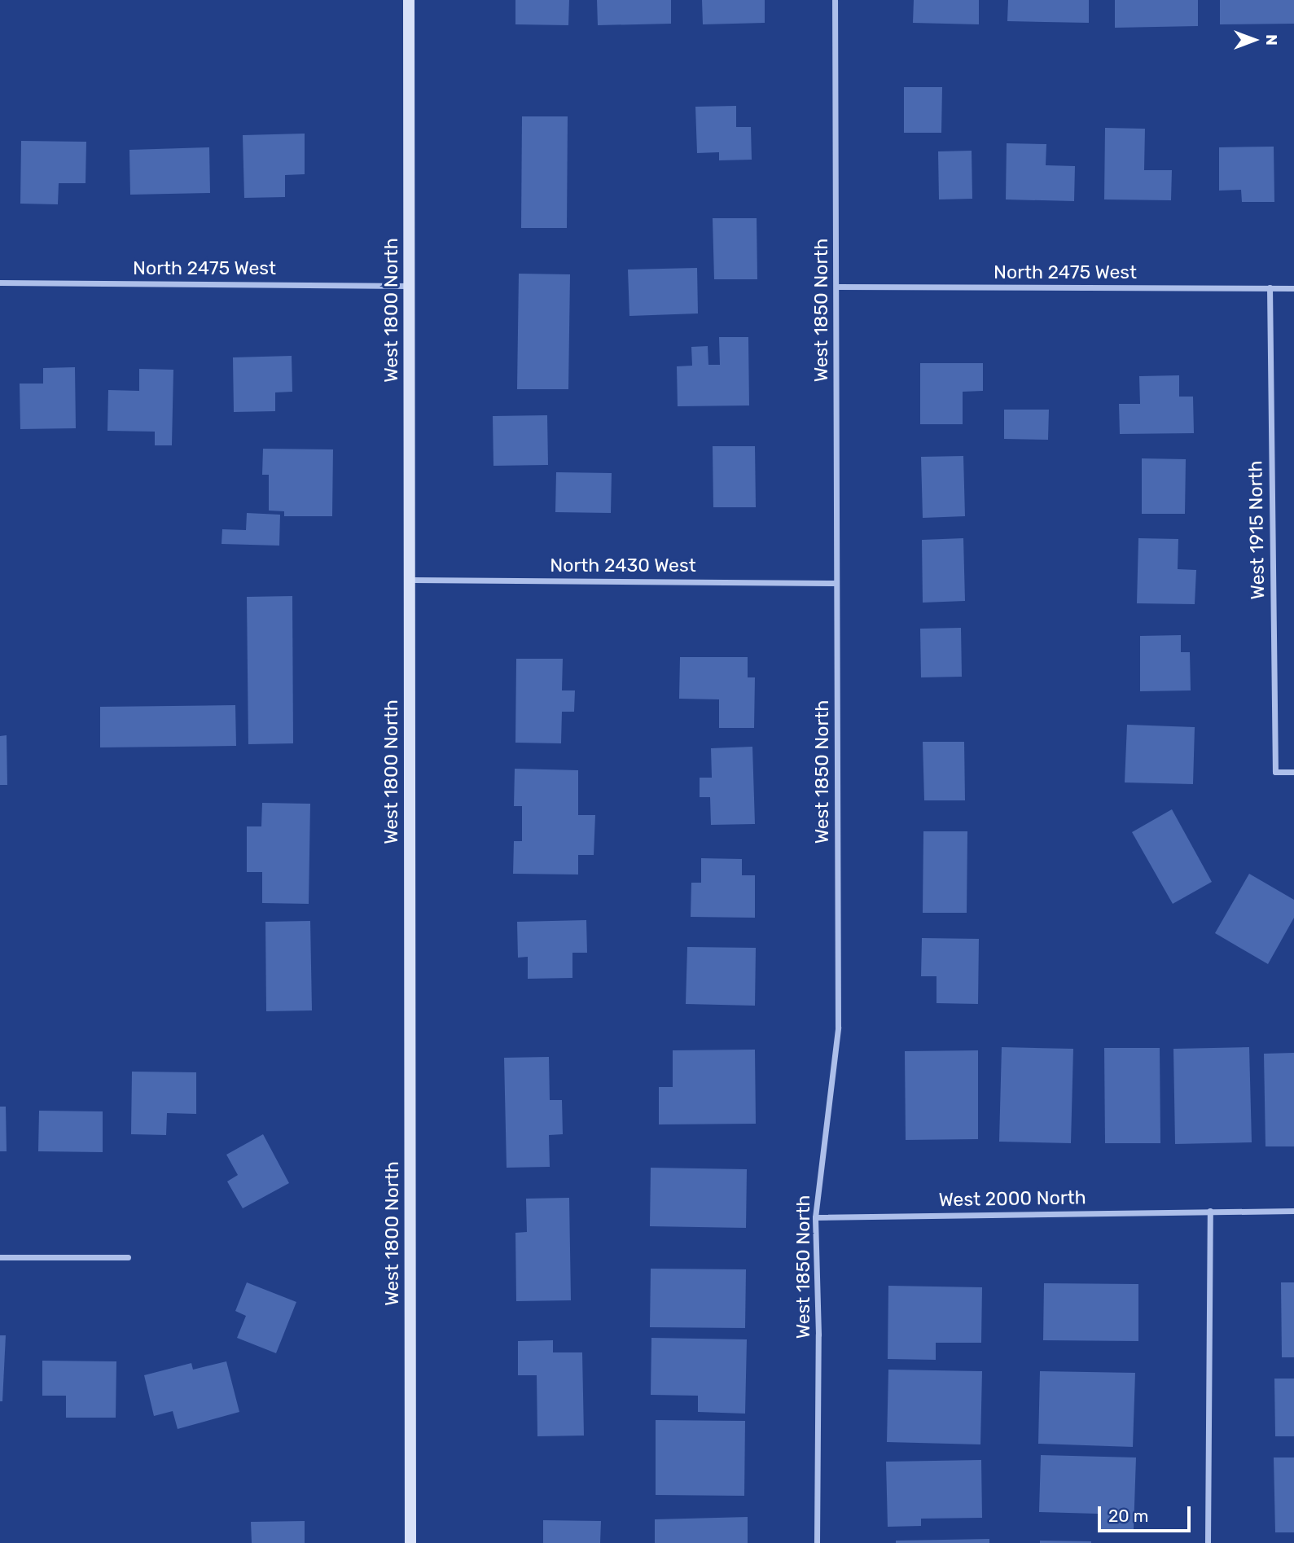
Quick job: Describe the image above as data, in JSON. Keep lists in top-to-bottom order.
{
  "streets": {
    "main road": ["West 1800 North"],
    "street": [
      "North 2475 West",
      "West 1850 North",
      "West 1915 North",
      "North 2430 West",
      "West 2000 North"
    ]
  },
  "crossings": [
    ["North 2475 West", "West 1800 North"],
    ["North 2475 West", "West 1850 North"],
    ["North 2475 West", "West 1915 North"],
    ["West 1800 North", "North 2430 West"],
    ["West 1850 North", "North 2430 West"],
    ["West 1850 North", "West 2000 North"]
  ],
  "scale_bar": "20 m",
  "north": "right"
}
